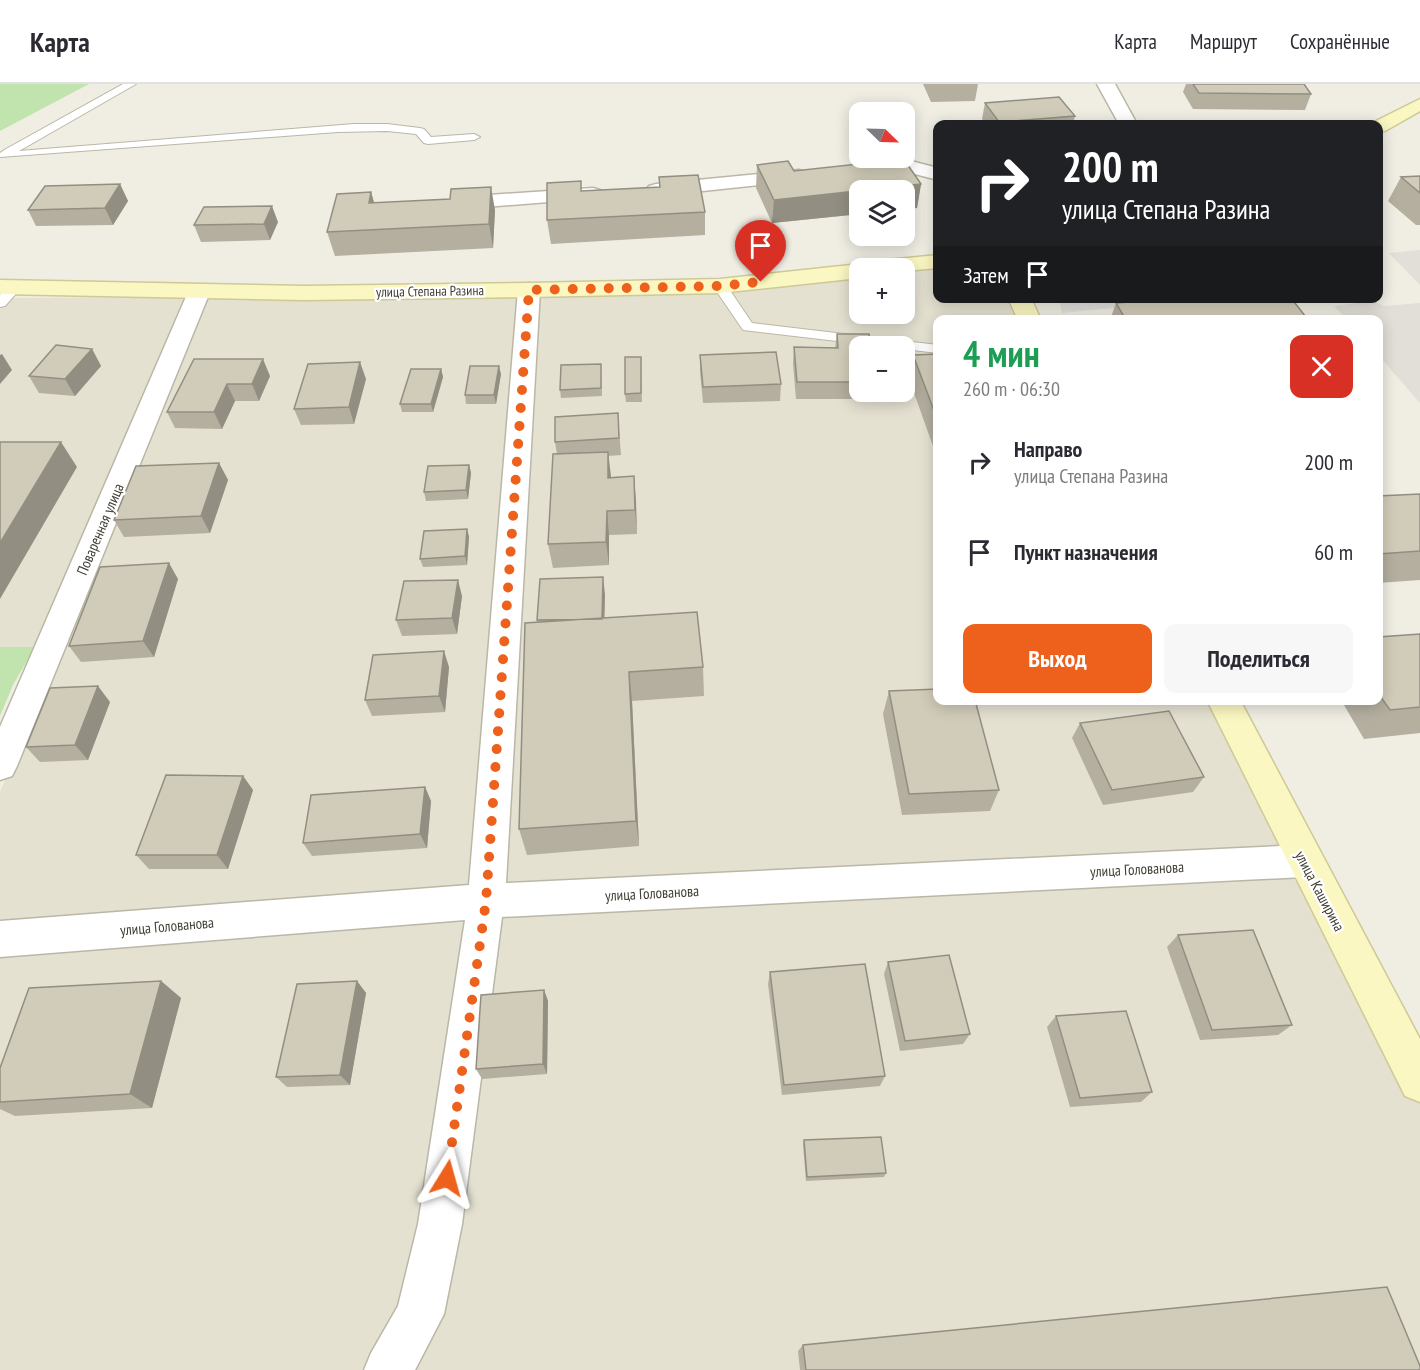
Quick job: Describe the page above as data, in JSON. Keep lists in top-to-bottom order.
{
  "streets": {
    "main road": ["улица Степана Разина", "улица Каширина"],
    "street": ["Поваренная улица", "улица Голованова"]
  },
  "crossings": [
    ["улица Степана Разина", "Поваренная улица"],
    ["улица Голованова", "улица Каширина"]
  ],
  "north": "bottom right",
  "page": {
    "header": "Карта",
    "nav": ["Карта", "Маршрут", "Сохранённые"],
    "map_buttons": ["+", "−"],
    "turn": ["200 m", "улица Степана Разина"],
    "then": "Затем",
    "heading": ["4 мин", "260 m · 06:30"],
    "list": [
      {
        "name": "Направо",
        "note": "улица Степана Разина",
        "value": "200 m"
      },
      {
        "name": "Пункт назначения",
        "value": "60 m"
      }
    ],
    "buttons": ["Выход", "Поделиться"]
  }
}
